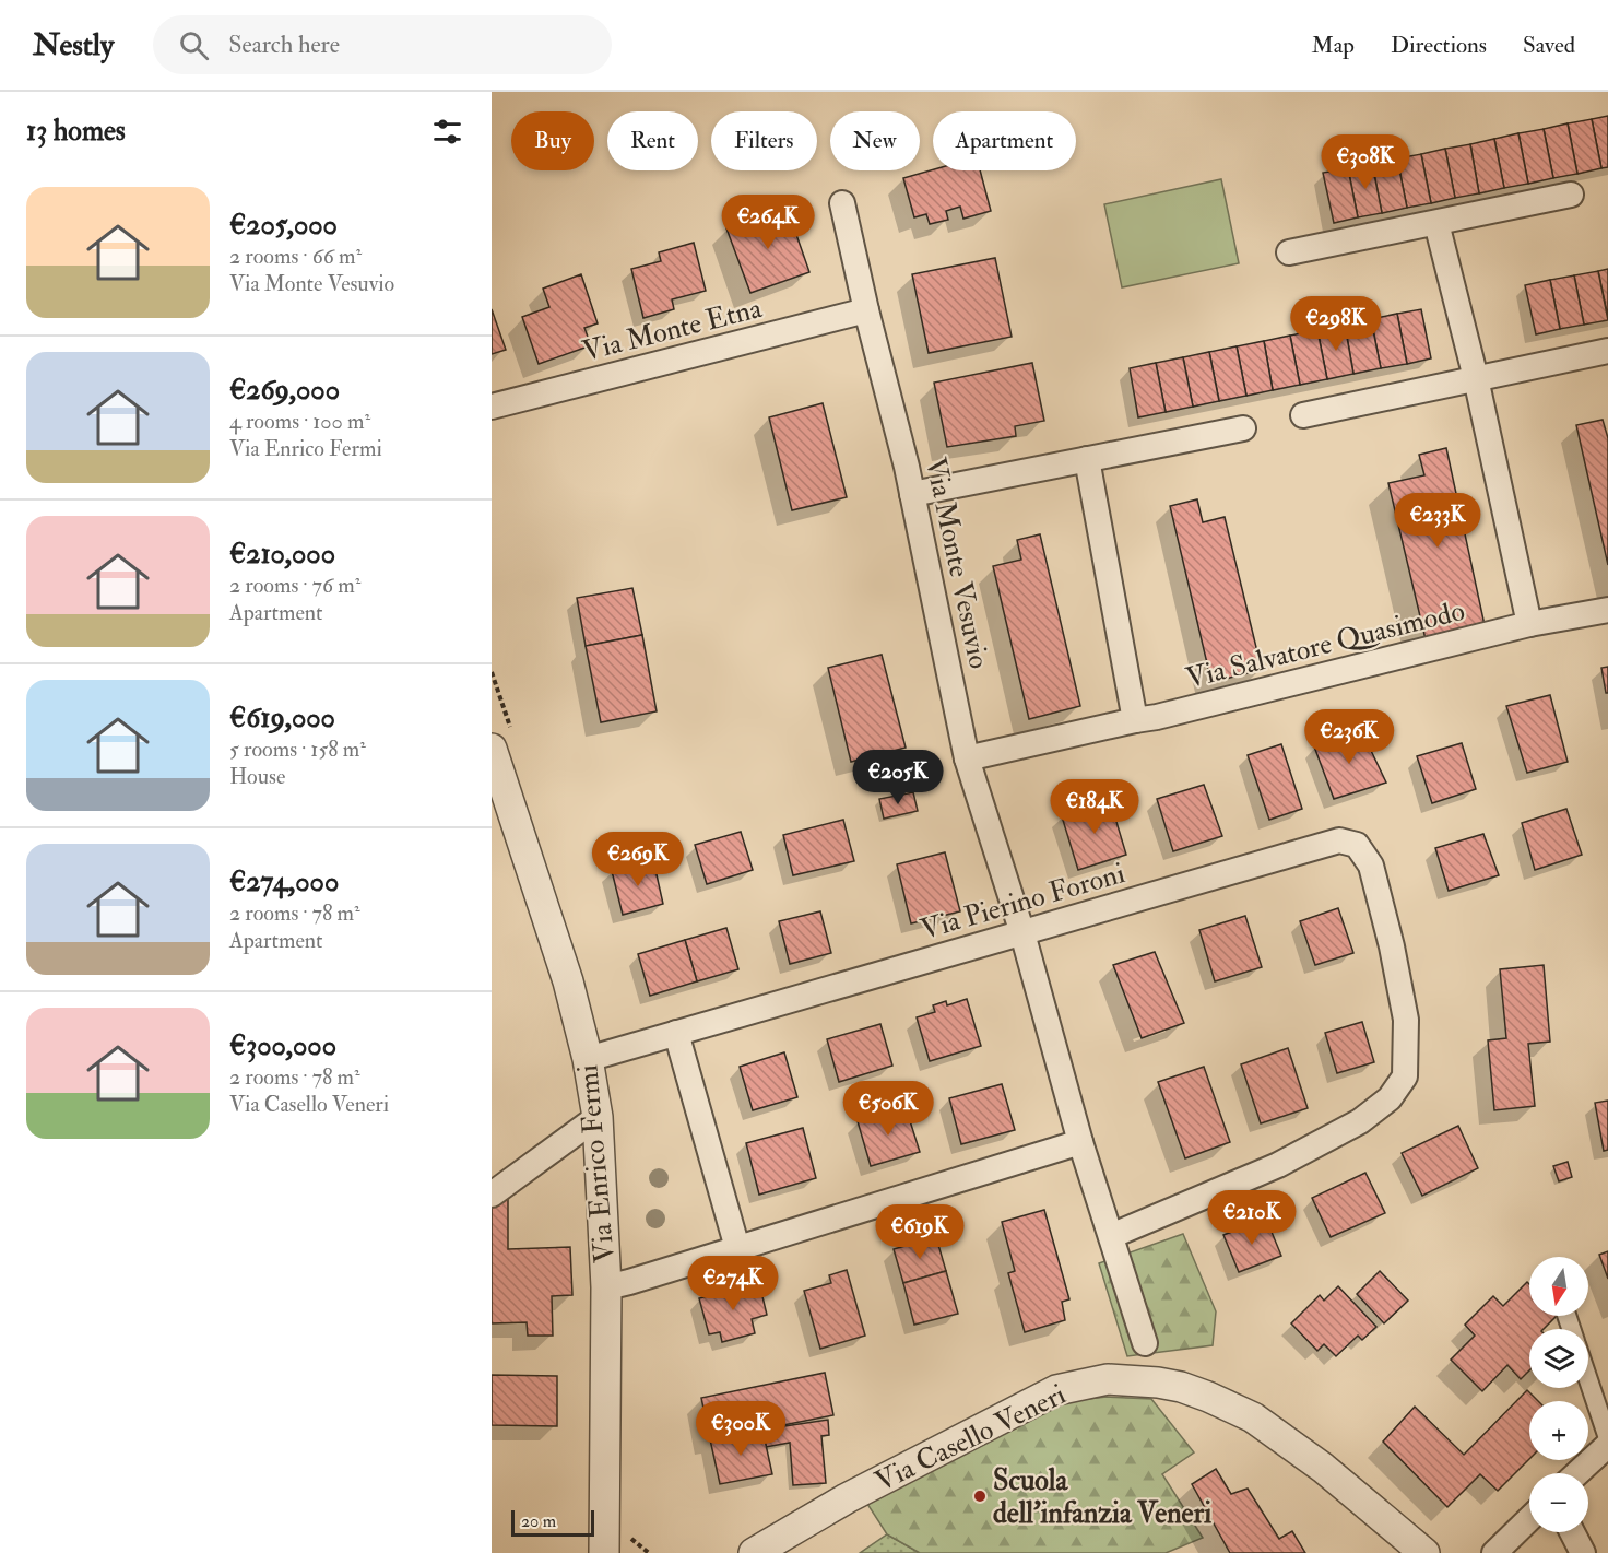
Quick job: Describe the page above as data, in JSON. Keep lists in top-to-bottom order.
{
  "streets": {
    "street": [
      "Via Monte Etna",
      "Via Monte Vesuvio",
      "Via Salvatore Quasimodo",
      "Via Pierino Foroni",
      "Via Enrico Fermi",
      "Via Casello Veneri"
    ]
  },
  "crossings": [
    ["Via Monte Etna", "Via Monte Vesuvio"],
    ["Via Monte Vesuvio", "Via Salvatore Quasimodo"],
    ["Via Monte Vesuvio", "Via Pierino Foroni"],
    ["Via Pierino Foroni", "Via Enrico Fermi"]
  ],
  "places": ["Scuola dell'infanzia Veneri"],
  "scale_bar": "20 m",
  "north": "bottom",
  "page": {
    "header": "Nestly",
    "search": "Search here",
    "nav": ["Map", "Directions", "Saved"],
    "heading": "13 homes",
    "chip": [
      "Buy",
      "Rent",
      "Filters",
      "New",
      "Apartment"
    ],
    "price": [
      "€308K",
      "€264K",
      "€298K",
      "€233K",
      "€236K",
      "€205K",
      "€184K",
      "€269K",
      "€506K",
      "€210K",
      "€619K",
      "€274K",
      "€300K"
    ],
    "list": [
      {
        "name": "€205,000",
        "note": "2 rooms · 66 m² · Via Monte Vesuvio"
      },
      {
        "name": "€269,000",
        "note": "4 rooms · 100 m² · Via Enrico Fermi"
      },
      {
        "name": "€210,000",
        "note": "2 rooms · 76 m² · Apartment"
      },
      {
        "name": "€619,000",
        "note": "5 rooms · 158 m² · House"
      },
      {
        "name": "€274,000",
        "note": "2 rooms · 78 m² · Apartment"
      },
      {
        "name": "€300,000",
        "note": "2 rooms · 78 m² · Via Casello Veneri"
      }
    ],
    "map_buttons": ["+", "−"],
    "scale": "20 m"
  }
}
